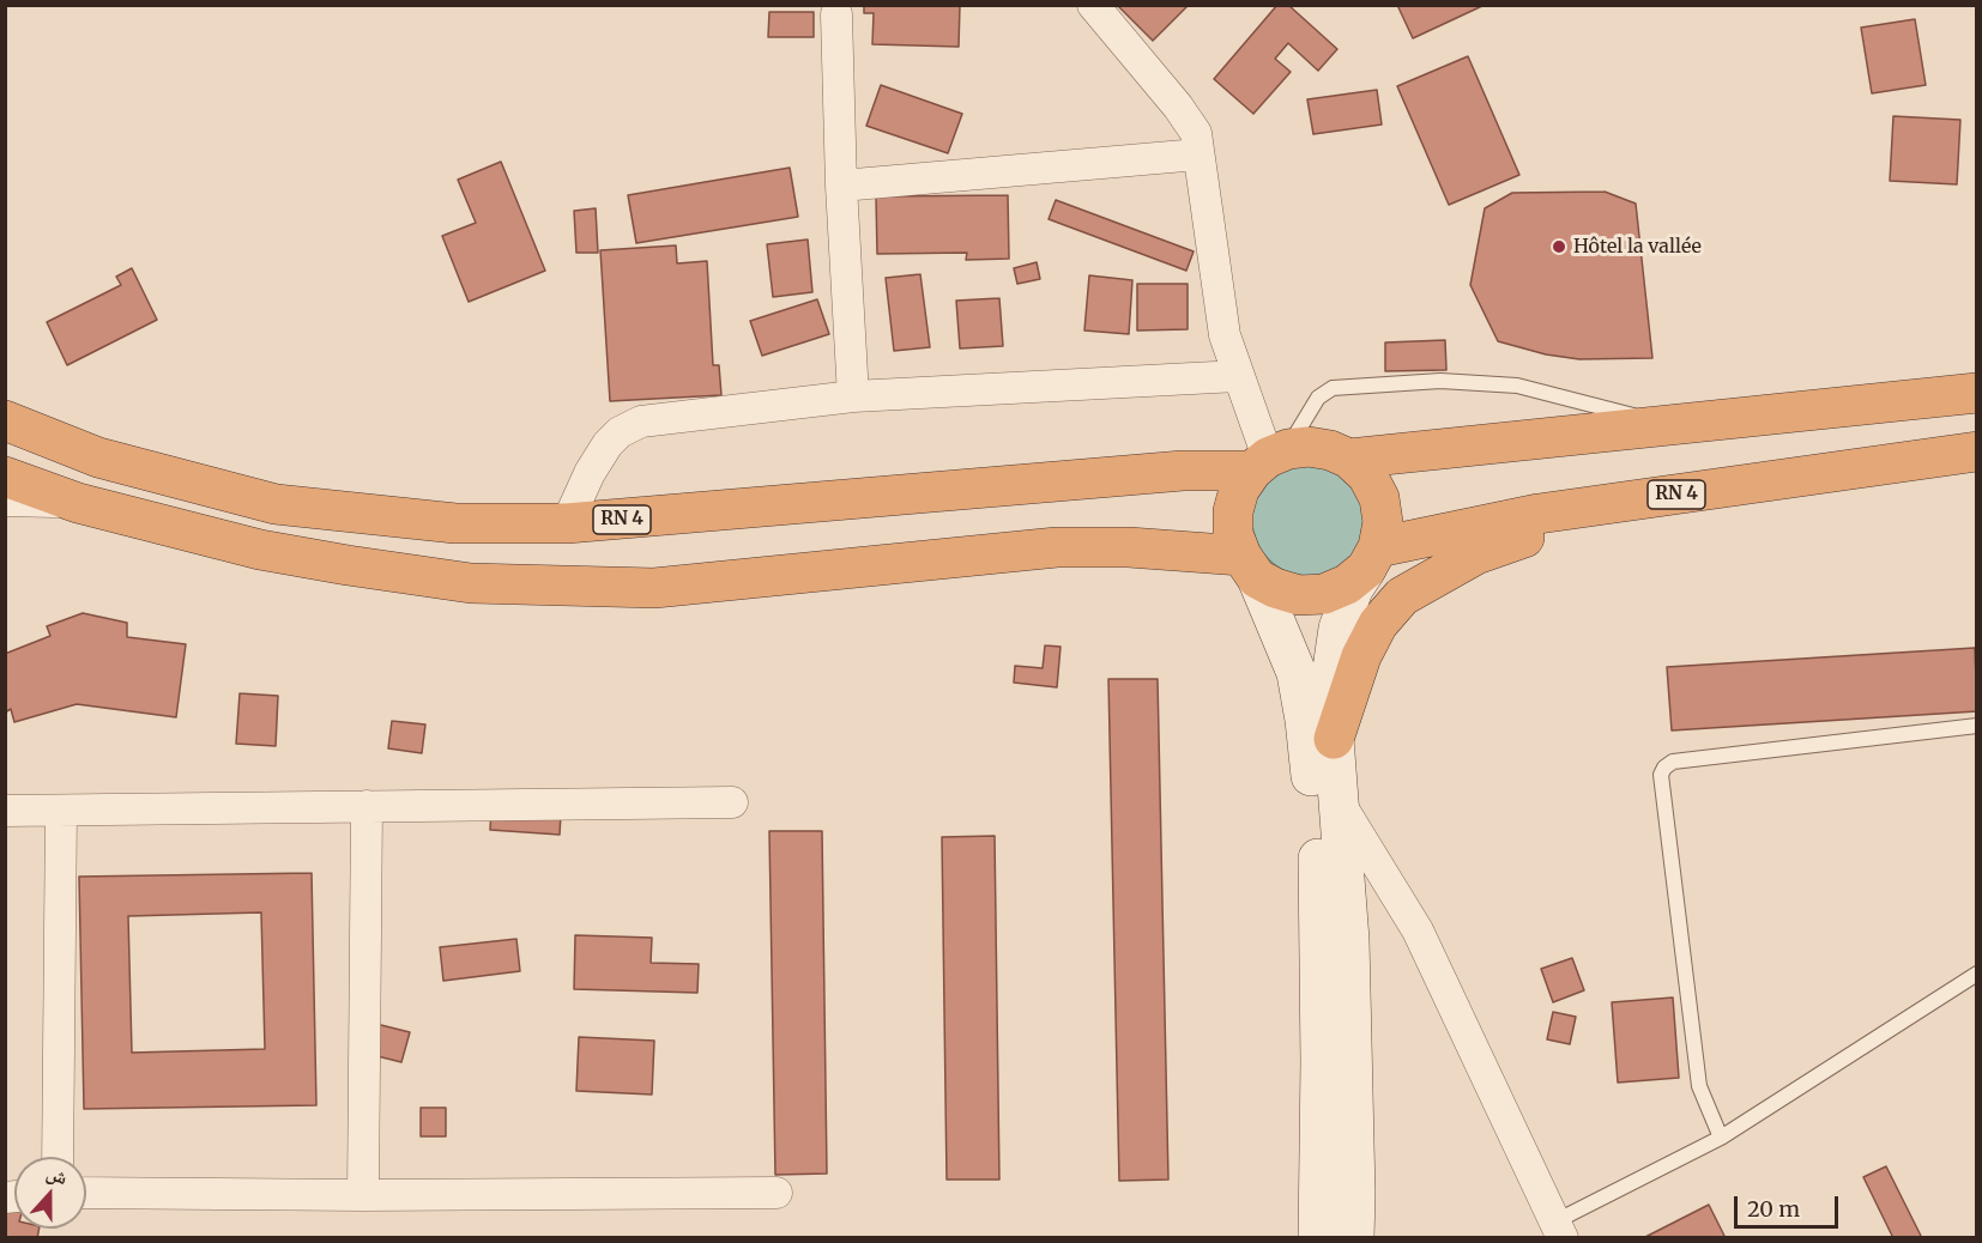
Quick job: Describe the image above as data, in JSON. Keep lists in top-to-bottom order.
{
  "streets": {
    "highway": ["RN 4"]
  },
  "places": ["Hôtel la vallée"],
  "scale_bar": "20 m",
  "north": "top"
}
